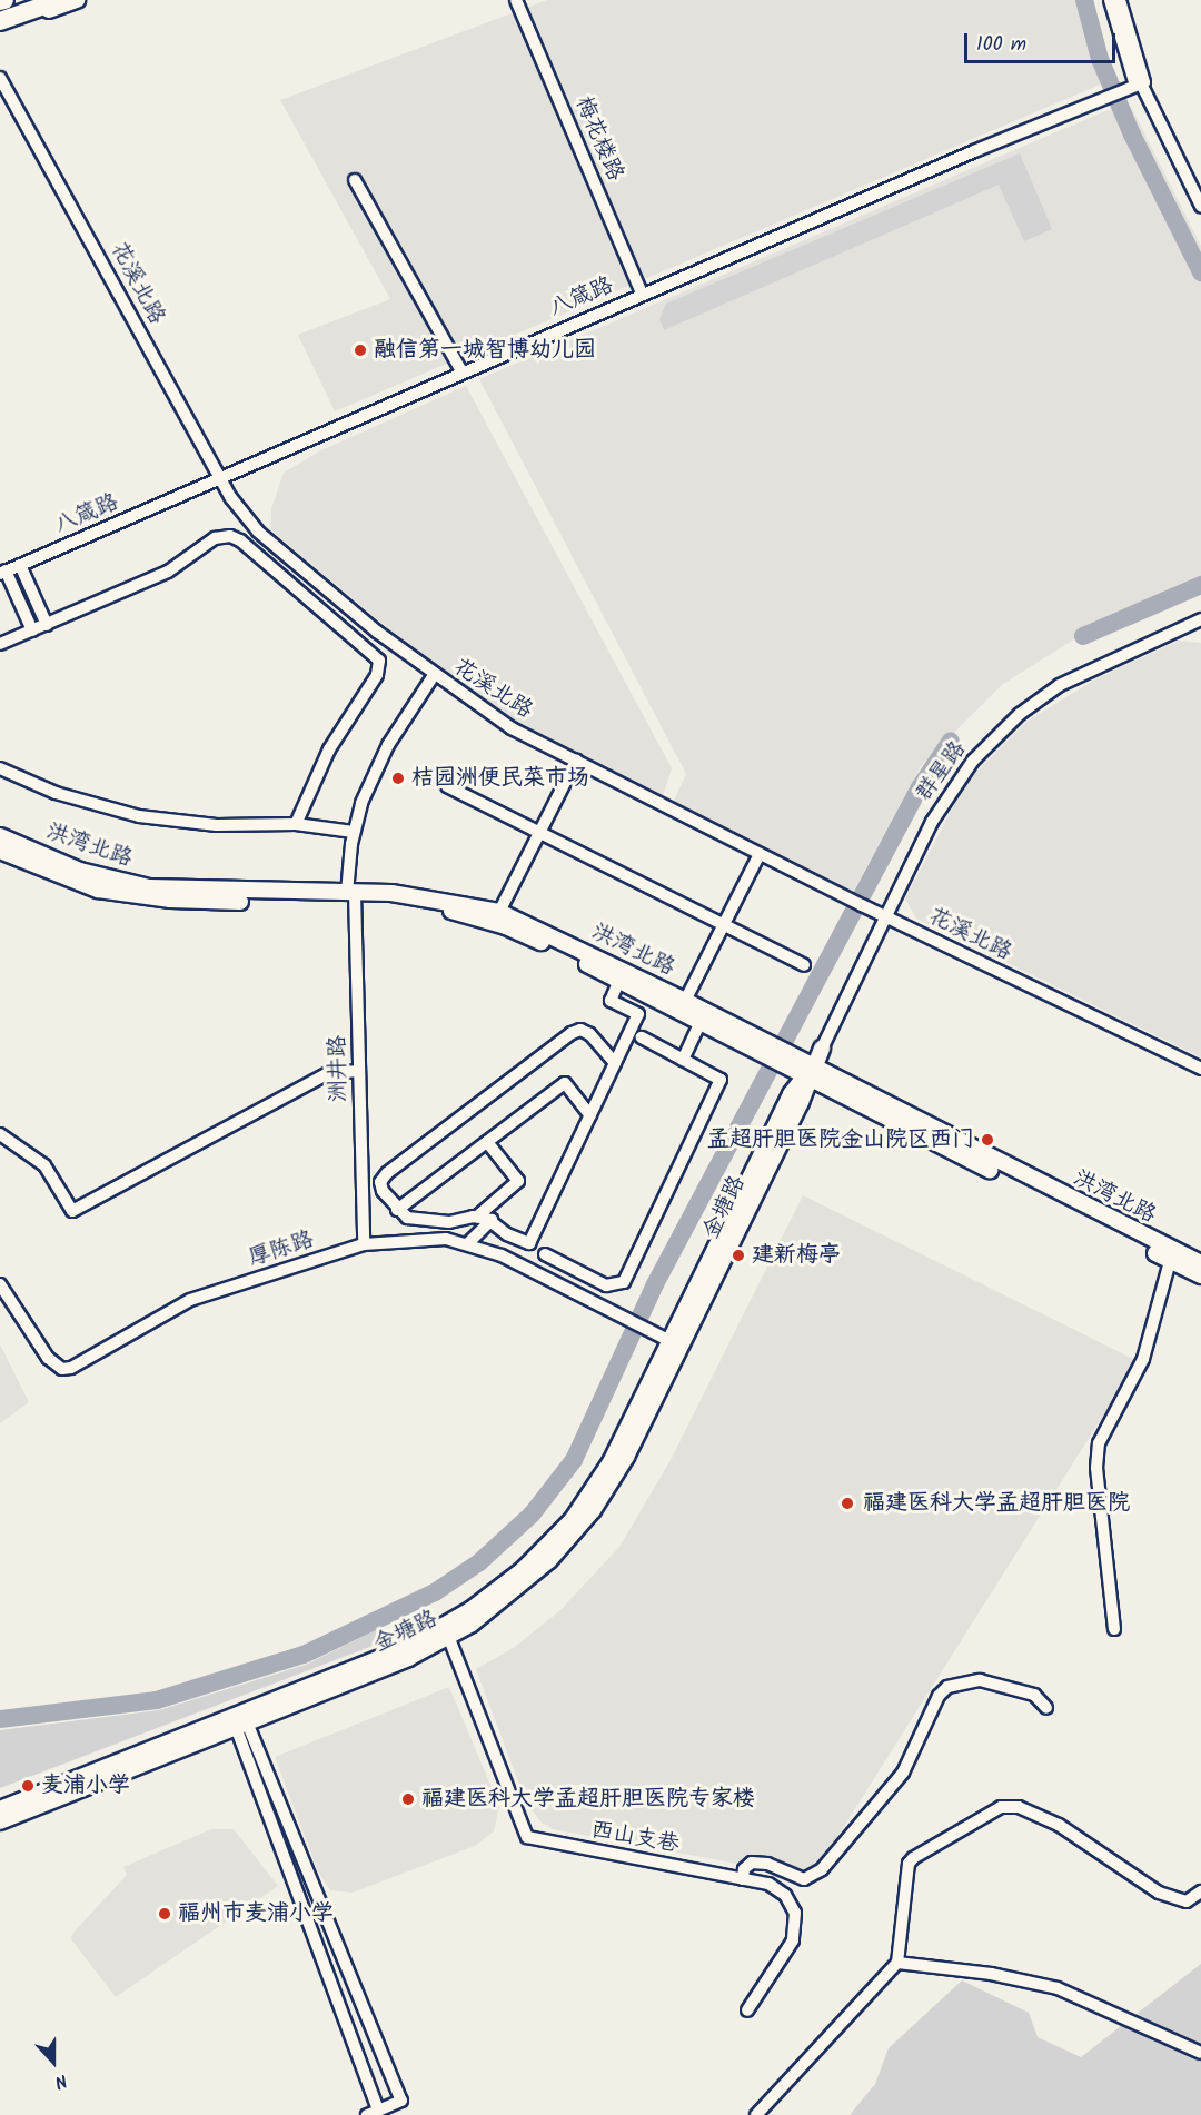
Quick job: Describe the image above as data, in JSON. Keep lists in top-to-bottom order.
{
  "streets": {
    "main road": ["洪湾北路", "金塘路"],
    "street": [
      "梅花楼路",
      "花溪北路",
      "八箴路",
      "群星路",
      "洲井路",
      "厚陈路",
      "西山支巷"
    ]
  },
  "crossings": [
    ["梅花楼路", "八箴路"],
    ["花溪北路", "八箴路"],
    ["花溪北路", "群星路"],
    ["花溪北路", "洲井路"],
    ["群星路", "金塘路"],
    ["洪湾北路", "洲井路"],
    ["洪湾北路", "金塘路"],
    ["洲井路", "厚陈路"],
    ["金塘路", "厚陈路"],
    ["金塘路", "西山支巷"]
  ],
  "places": [
    "融信第一城智博幼儿园",
    "桔园洲便民菜市场",
    "孟超肝胆医院金山院区西门",
    "建新梅亭",
    "福建医科大学孟超肝胆医院",
    "麦浦小学",
    "福建医科大学孟超肝胆医院专家楼",
    "福州市麦浦小学"
  ],
  "scale_bar": "100 m",
  "north": "bottom"
}
